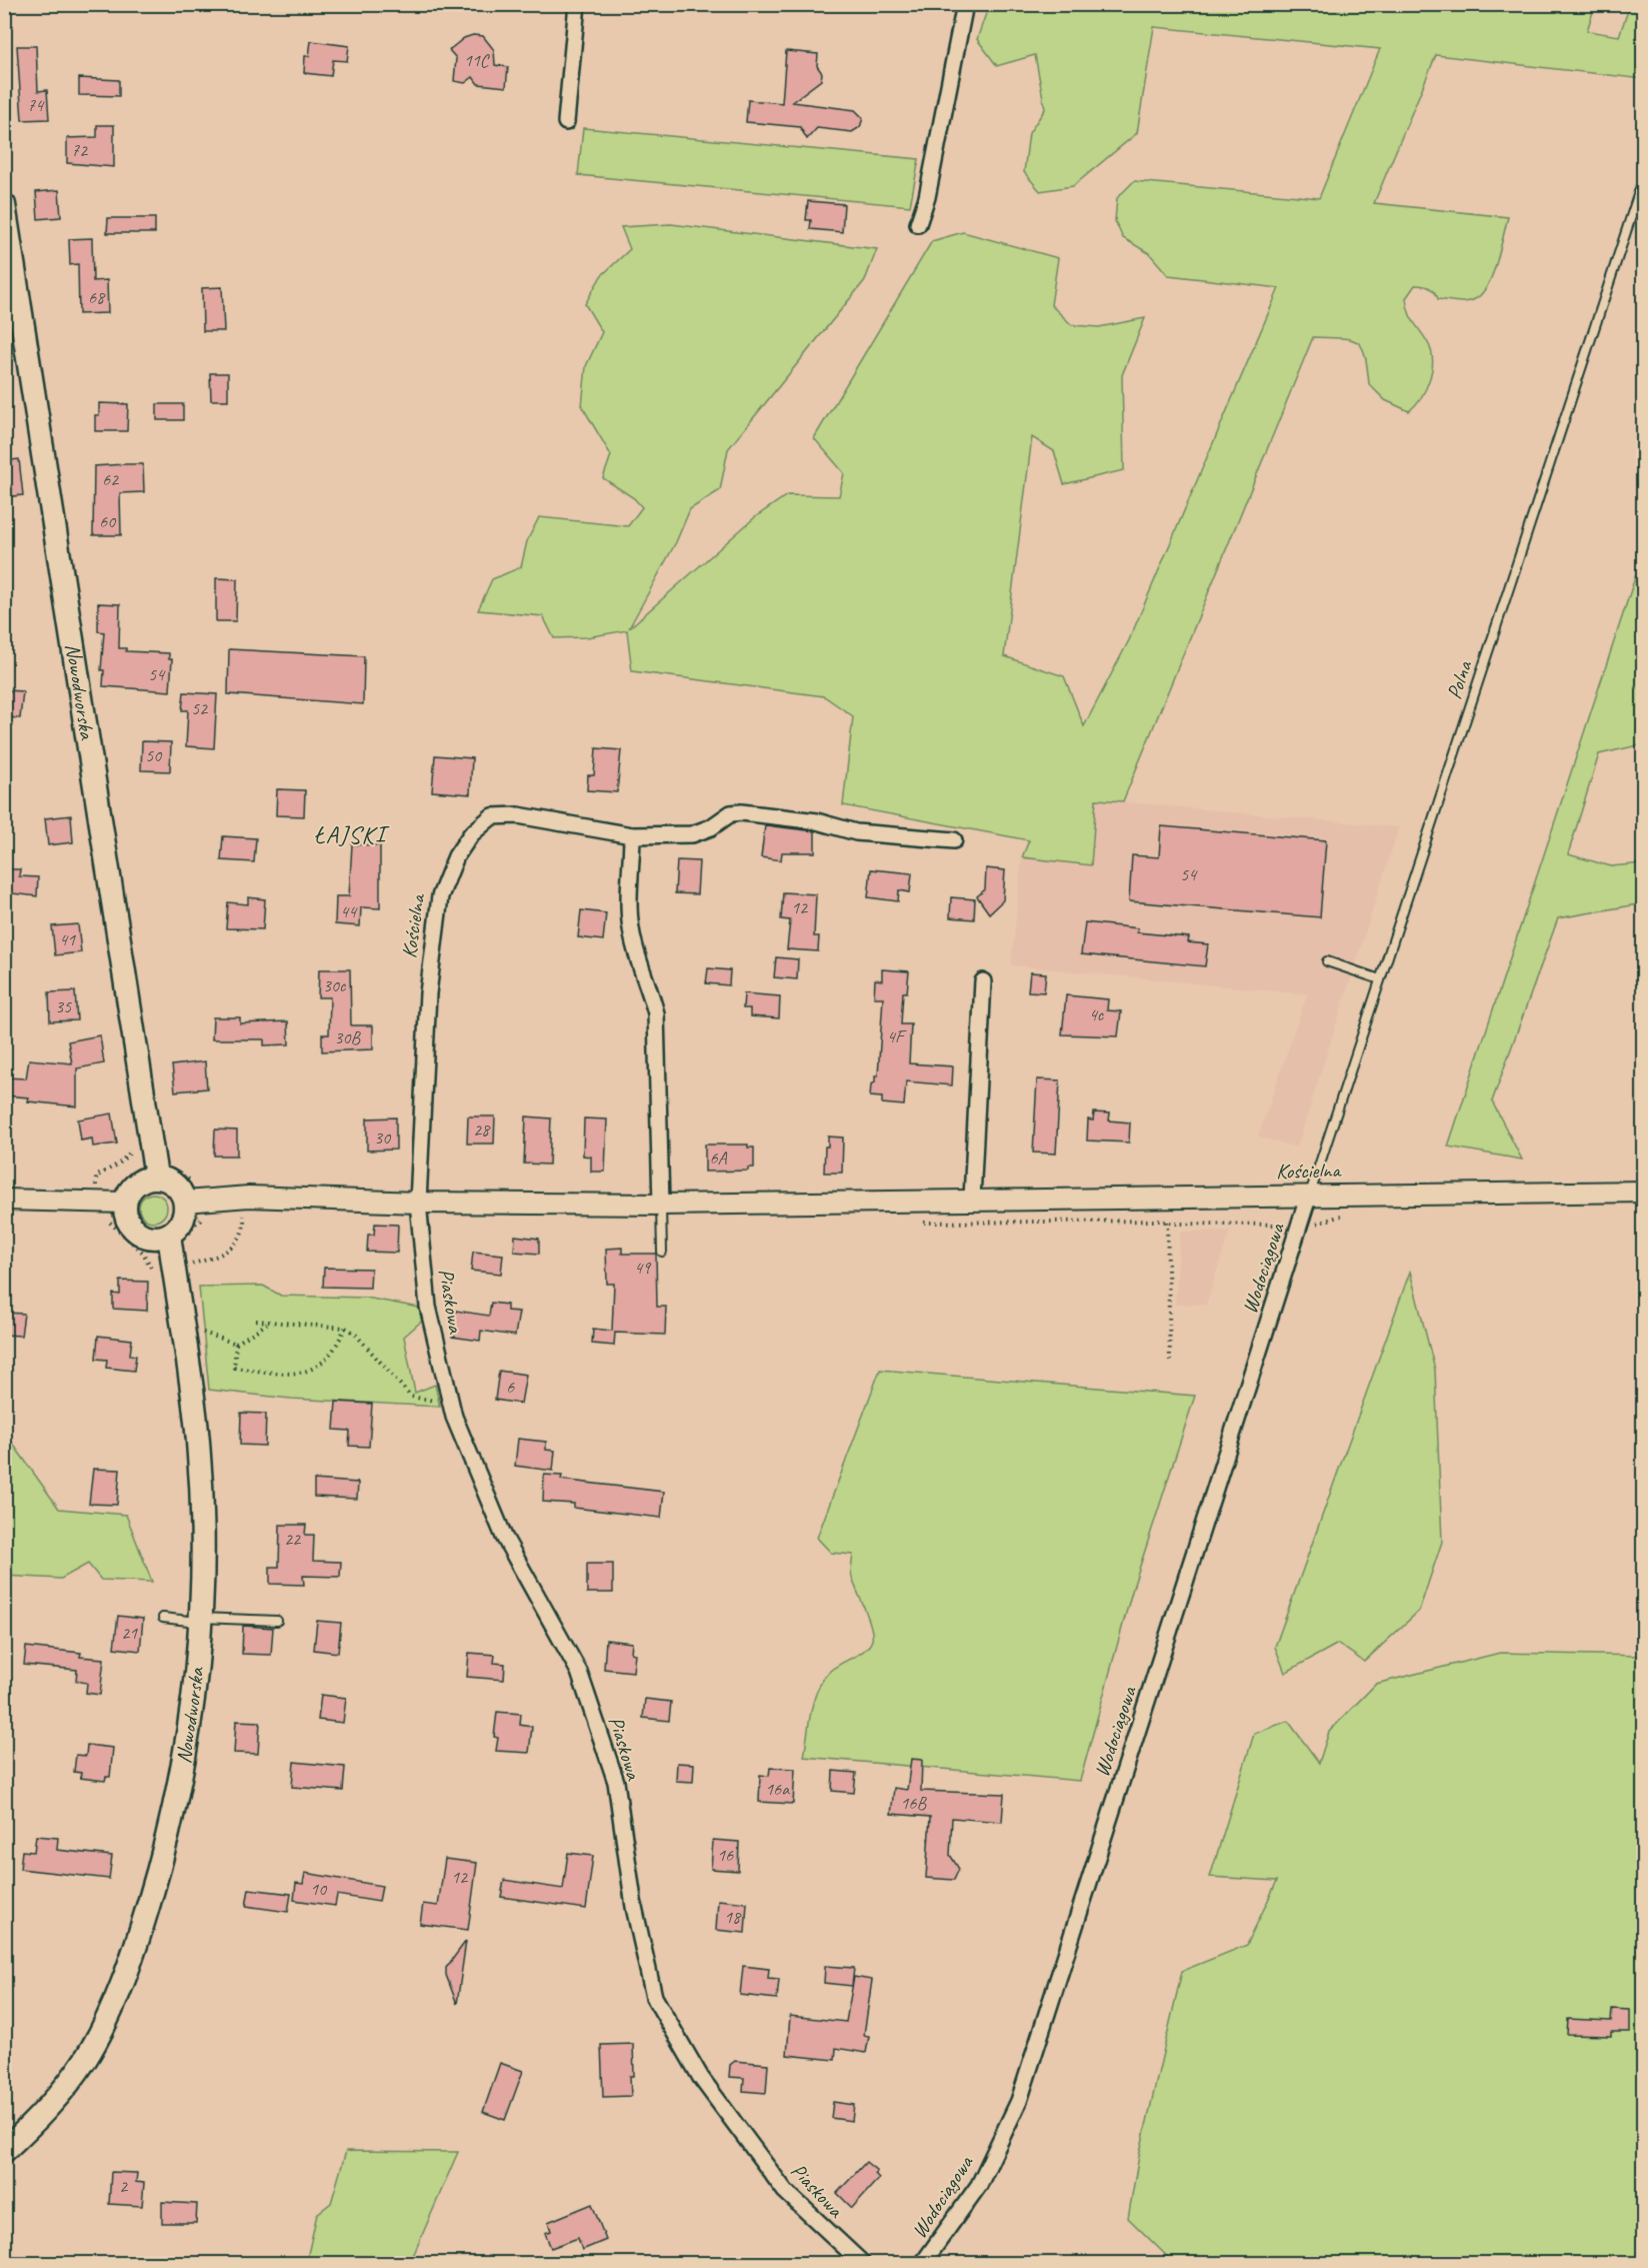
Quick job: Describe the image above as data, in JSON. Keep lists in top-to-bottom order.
{
  "streets": {
    "main road": ["Nowodworska"],
    "street": ["Kościelna", "Wodociągowa", "Piaskowa"],
    "lane": ["Polna"]
  },
  "crossings": [
    ["Polna", "Kościelna"],
    ["Polna", "Wodociągowa"],
    ["Nowodworska", "Kościelna"],
    ["Kościelna", "Wodociągowa"],
    ["Kościelna", "Piaskowa"]
  ],
  "districts": ["ŁAJSKI"],
  "house_numbers": [
    "11C",
    "74",
    "72",
    "68",
    "62",
    "60",
    "54",
    "52",
    "50",
    "54",
    "12",
    "44",
    "41",
    "30c",
    "35",
    "4c",
    "4F",
    "30B",
    "28",
    "30",
    "6A",
    "49",
    "6",
    "22",
    "21",
    "16a",
    "16B",
    "16",
    "12",
    "10",
    "18",
    "2"
  ]
}
